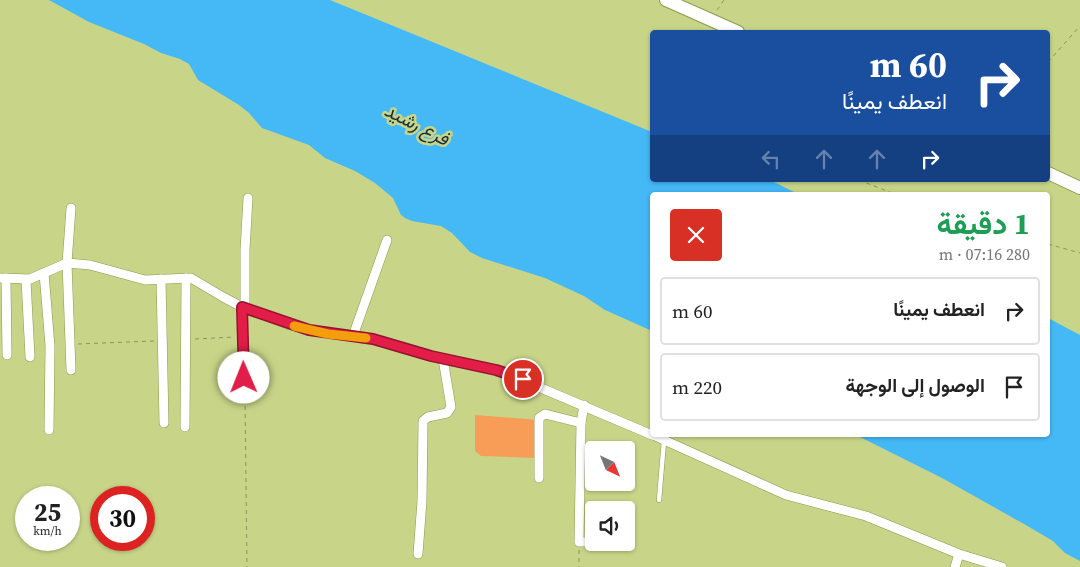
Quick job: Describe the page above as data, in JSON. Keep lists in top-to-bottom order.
{
  "water": ["فرع رشيد"],
  "north": "bottom right",
  "page": {
    "turn": ["60 m", "انعطف يمينًا"],
    "heading": ["1 دقيقة", "280 m · 07:16"],
    "list": [
      {
        "name": "انعطف يمينًا",
        "value": "60 m"
      },
      {
        "name": "الوصول إلى الوجهة",
        "value": "220 m"
      }
    ],
    "speed": "25 km/h",
    "limit": "30"
  }
}
